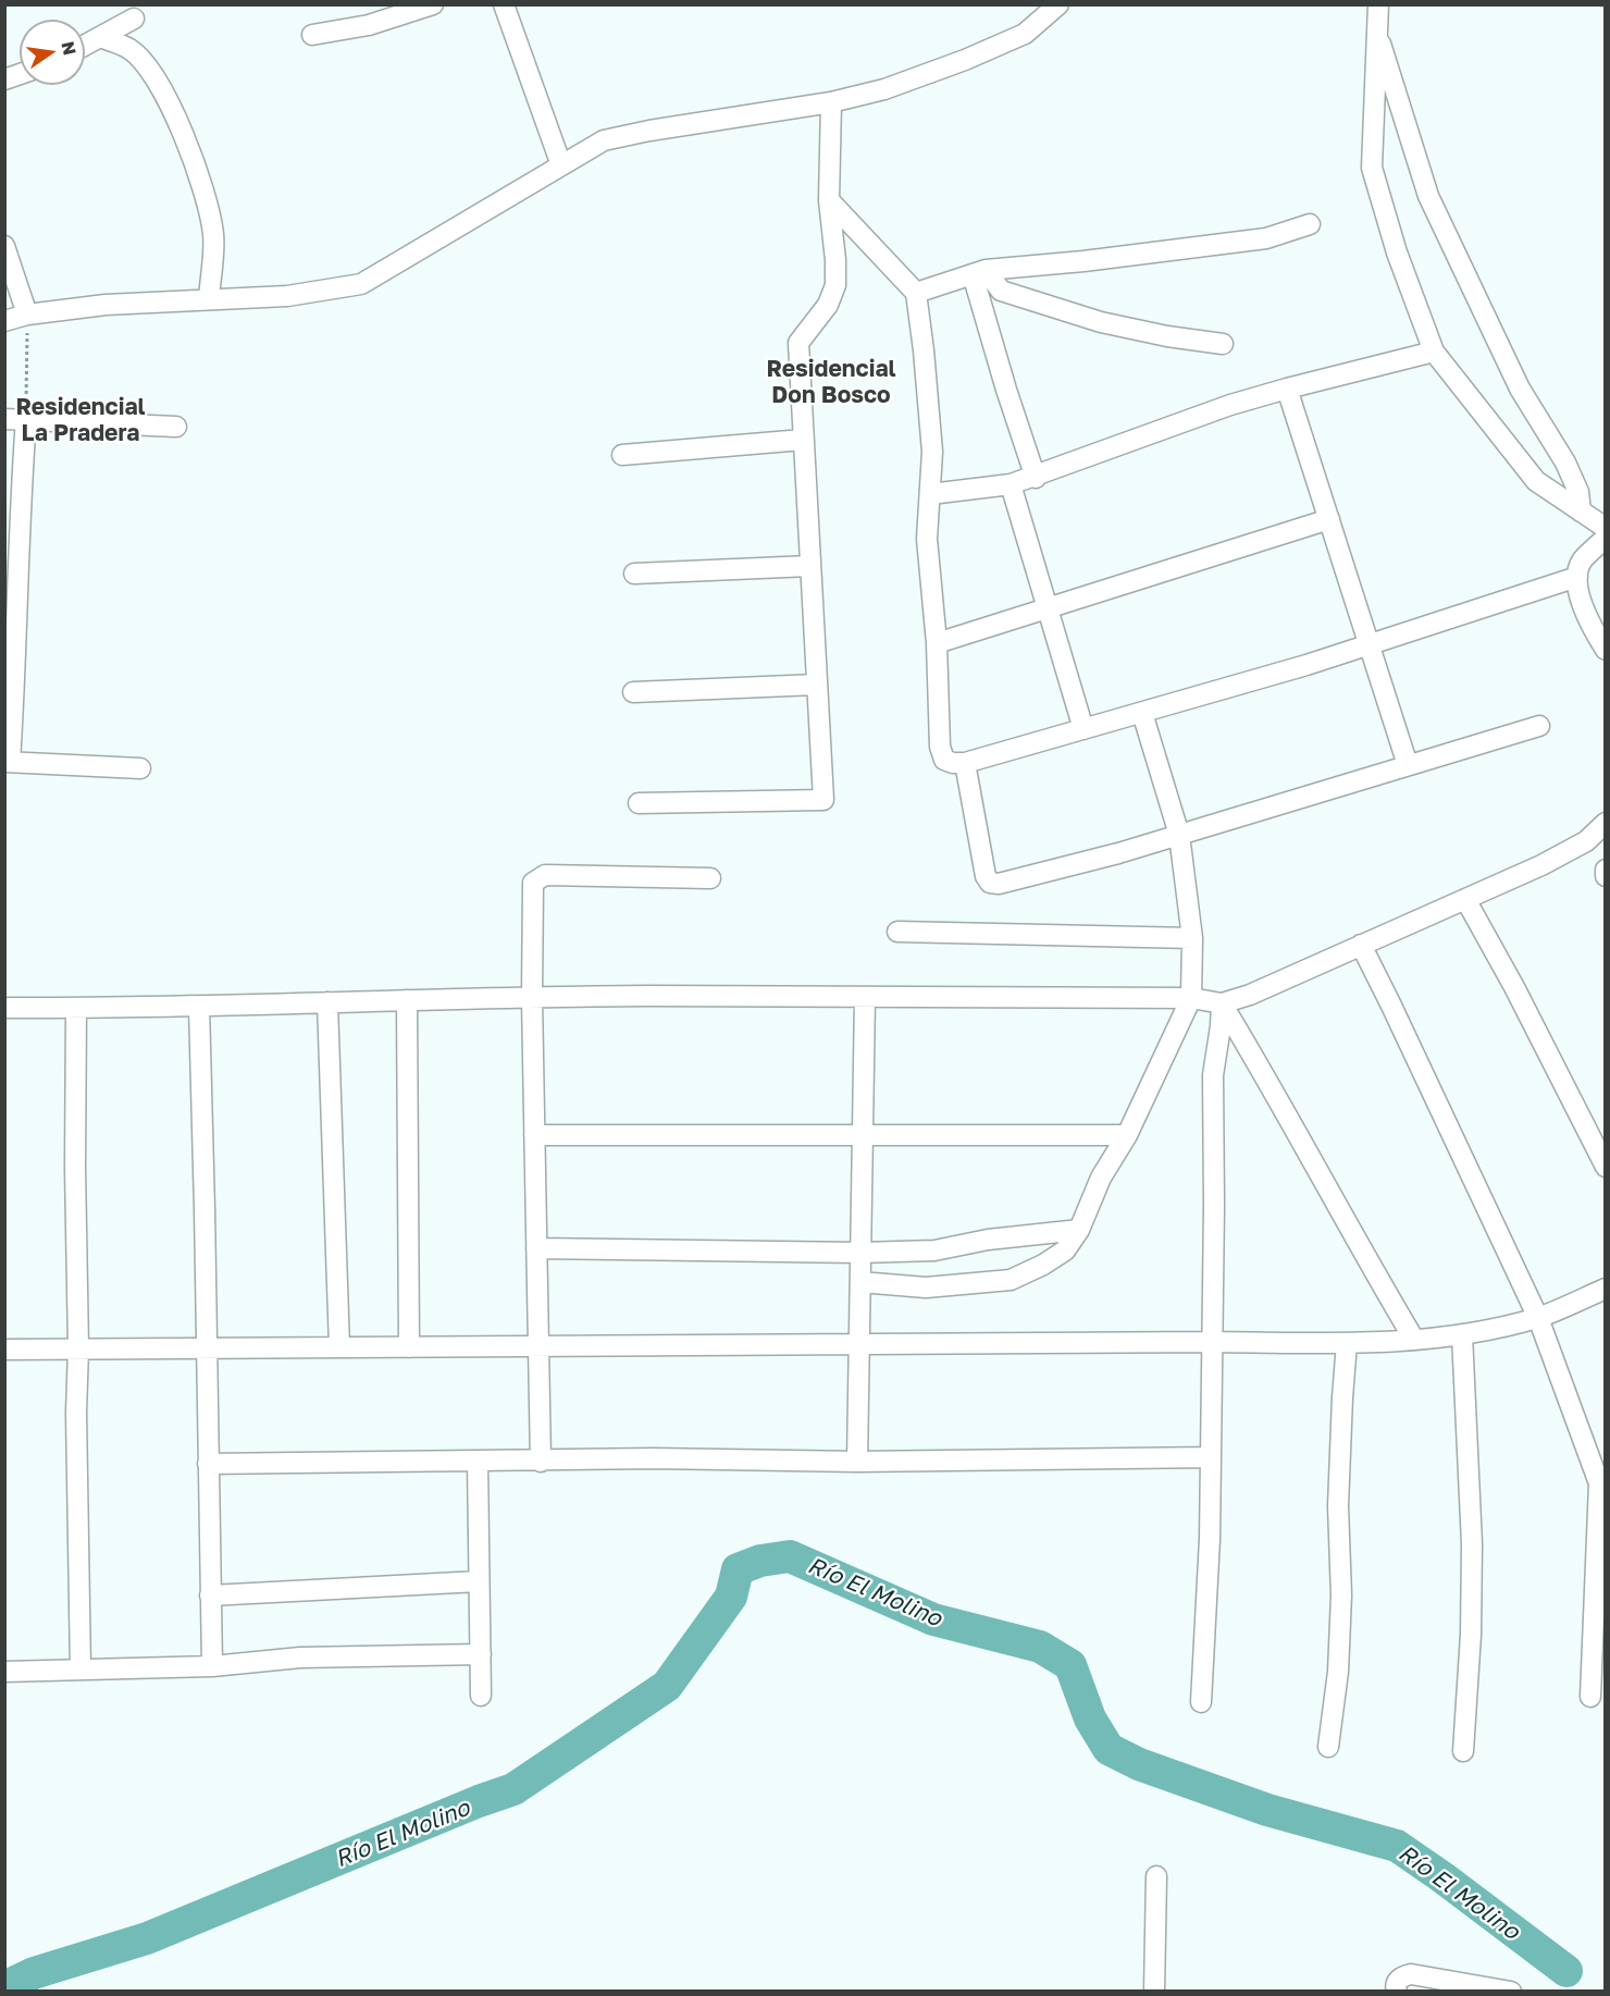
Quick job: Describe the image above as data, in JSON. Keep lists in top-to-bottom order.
{
  "districts": ["Residencial Don Bosco", "Residencial La Pradera"],
  "water": ["Río El Molino"],
  "north": "right"
}
